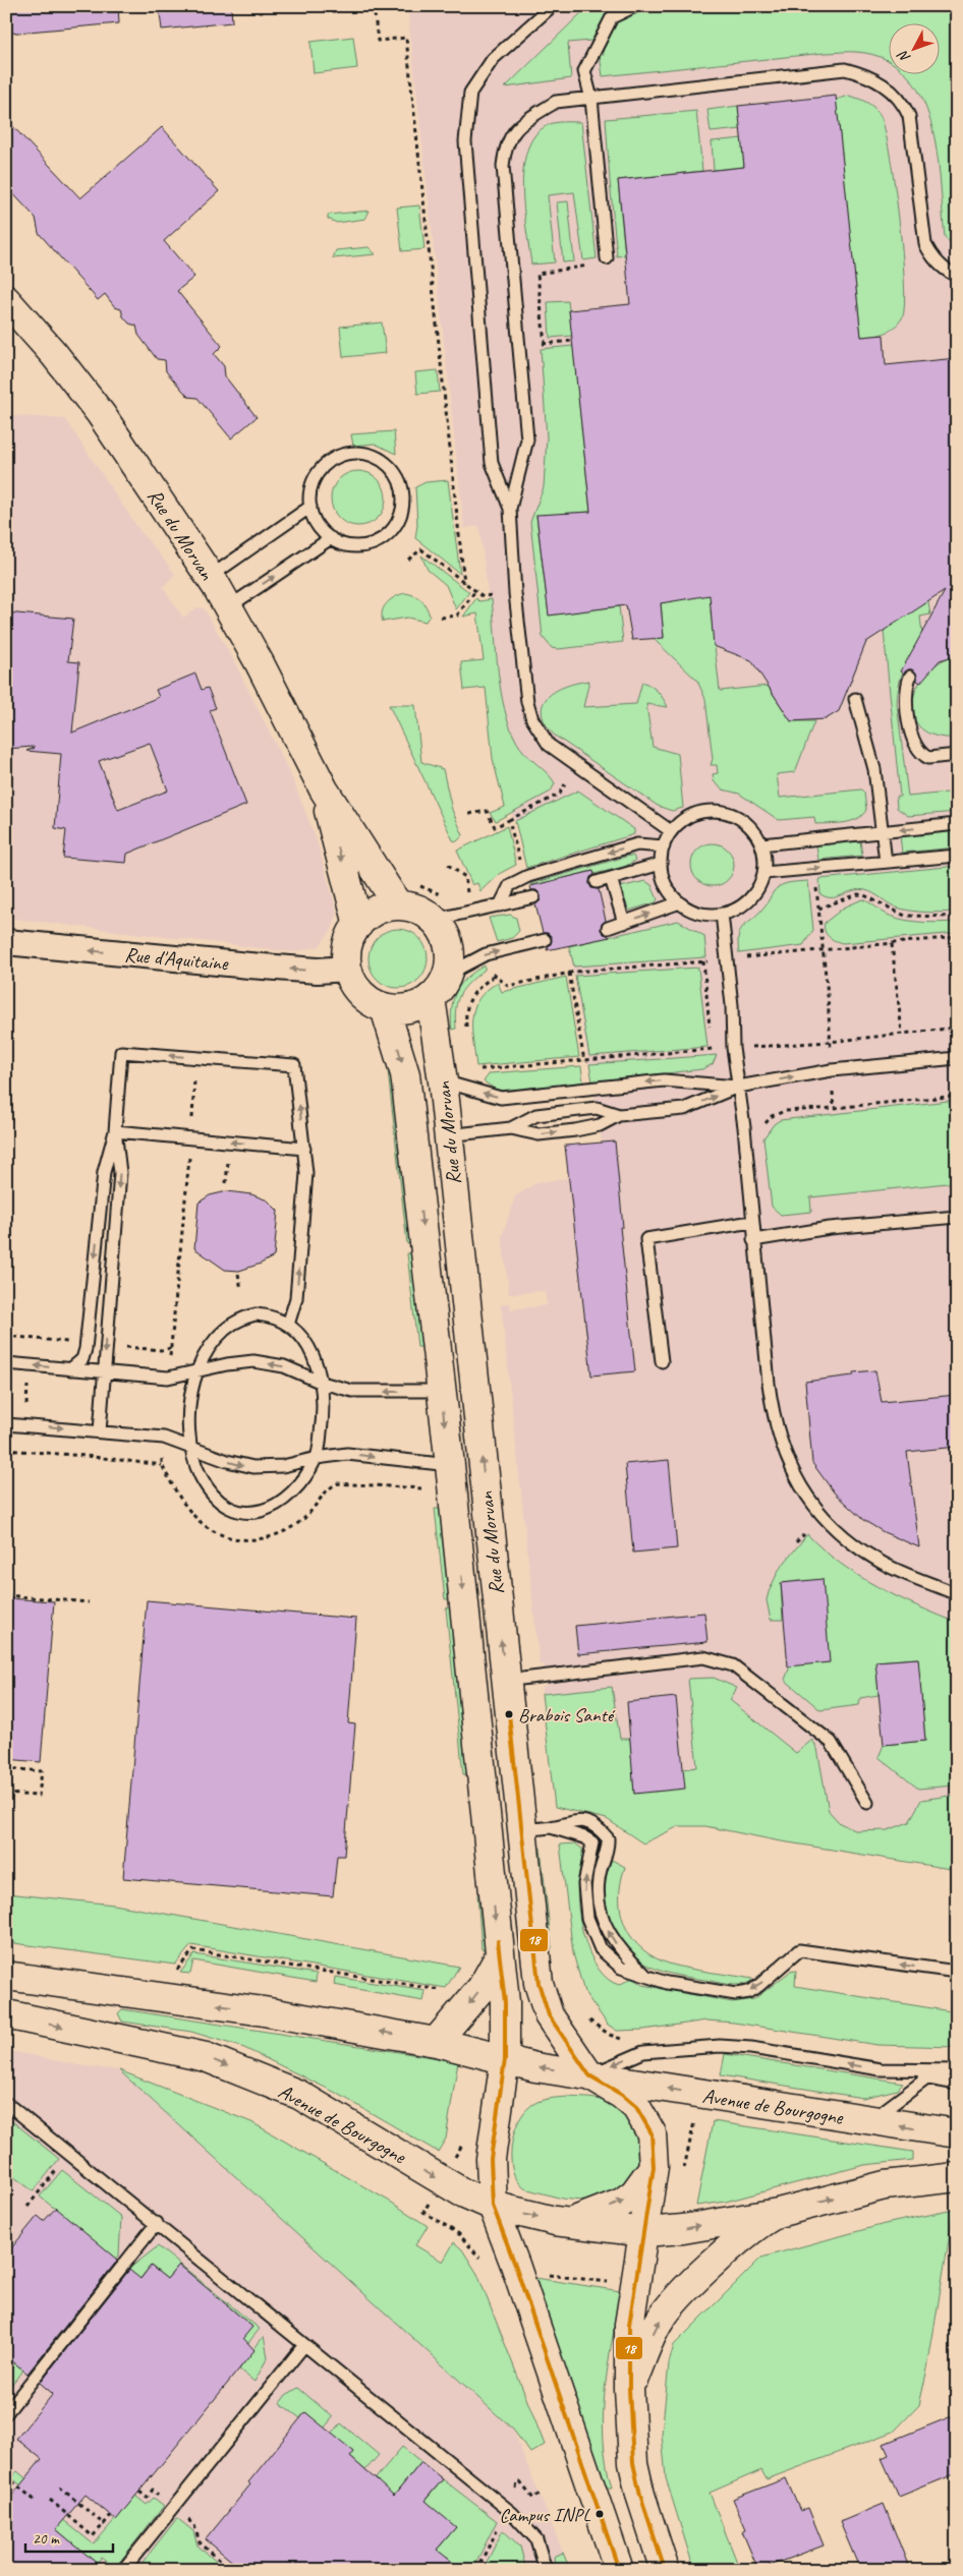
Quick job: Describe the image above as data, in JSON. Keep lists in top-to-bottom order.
{
  "streets": {
    "street": ["Rue du Morvan", "Rue d'Aquitaine", "Avenue de Bourgogne"]
  },
  "crossings": [
    ["Rue du Morvan", "Rue d'Aquitaine"],
    ["Rue du Morvan", "Avenue de Bourgogne"]
  ],
  "one_way": ["Rue d'Aquitaine"],
  "places": ["Brabois Santé", "Campus INPL"],
  "lines": ["transit line 18"],
  "scale_bar": "20 m",
  "north": "bottom left"
}
